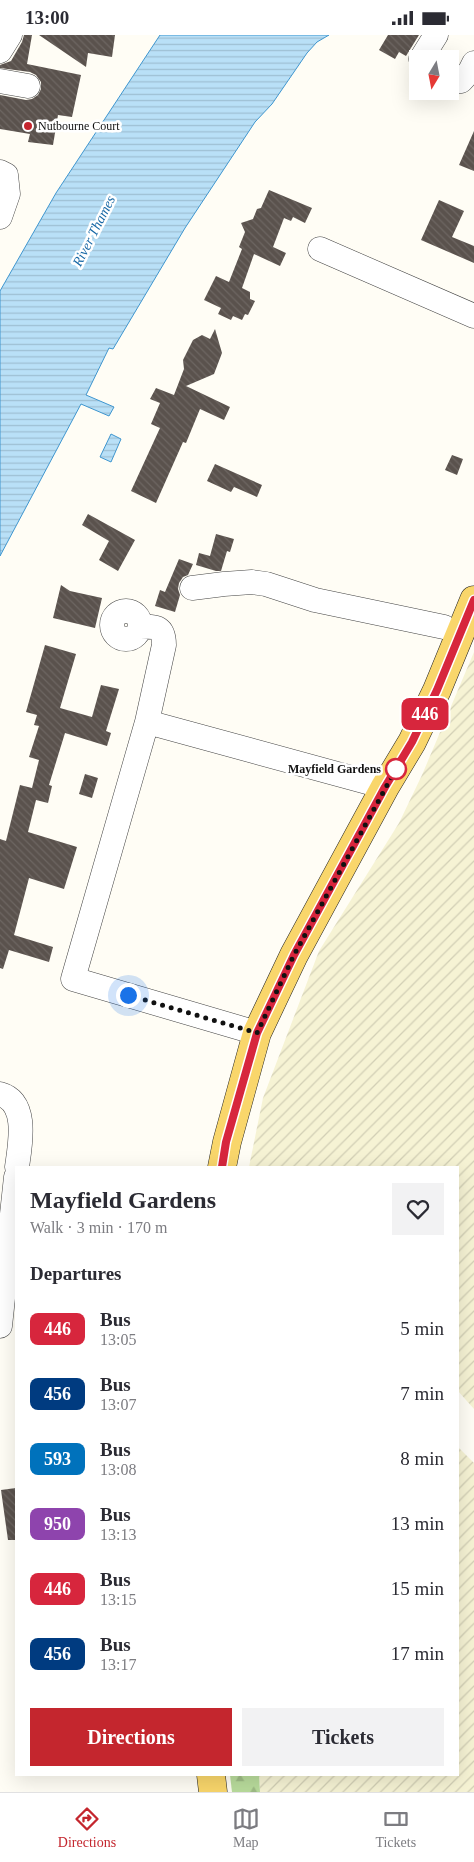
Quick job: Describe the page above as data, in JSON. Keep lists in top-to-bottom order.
{
  "water": ["River Thames"],
  "places": ["Nutbourne Court", "Mayfield Gardens"],
  "lines": ["bus line 446"],
  "north": "bottom",
  "page": {
    "status": "13:00",
    "on_map": "446",
    "heading": [
      ["Mayfield Gardens", "Walk · 3 min · 170 m"],
      "Departures"
    ],
    "list": [
      {
        "mark": "446",
        "name": "Bus",
        "note": "13:05",
        "value": "5 min"
      },
      {
        "mark": "456",
        "name": "Bus",
        "note": "13:07",
        "value": "7 min"
      },
      {
        "mark": "593",
        "name": "Bus",
        "note": "13:08",
        "value": "8 min"
      },
      {
        "mark": "950",
        "name": "Bus",
        "note": "13:13",
        "value": "13 min"
      },
      {
        "mark": "446",
        "name": "Bus",
        "note": "13:15",
        "value": "15 min"
      },
      {
        "mark": "456",
        "name": "Bus",
        "note": "13:17",
        "value": "17 min"
      }
    ],
    "buttons": ["Directions", "Tickets"],
    "tabs": ["Directions", "Map", "Tickets"]
  }
}
